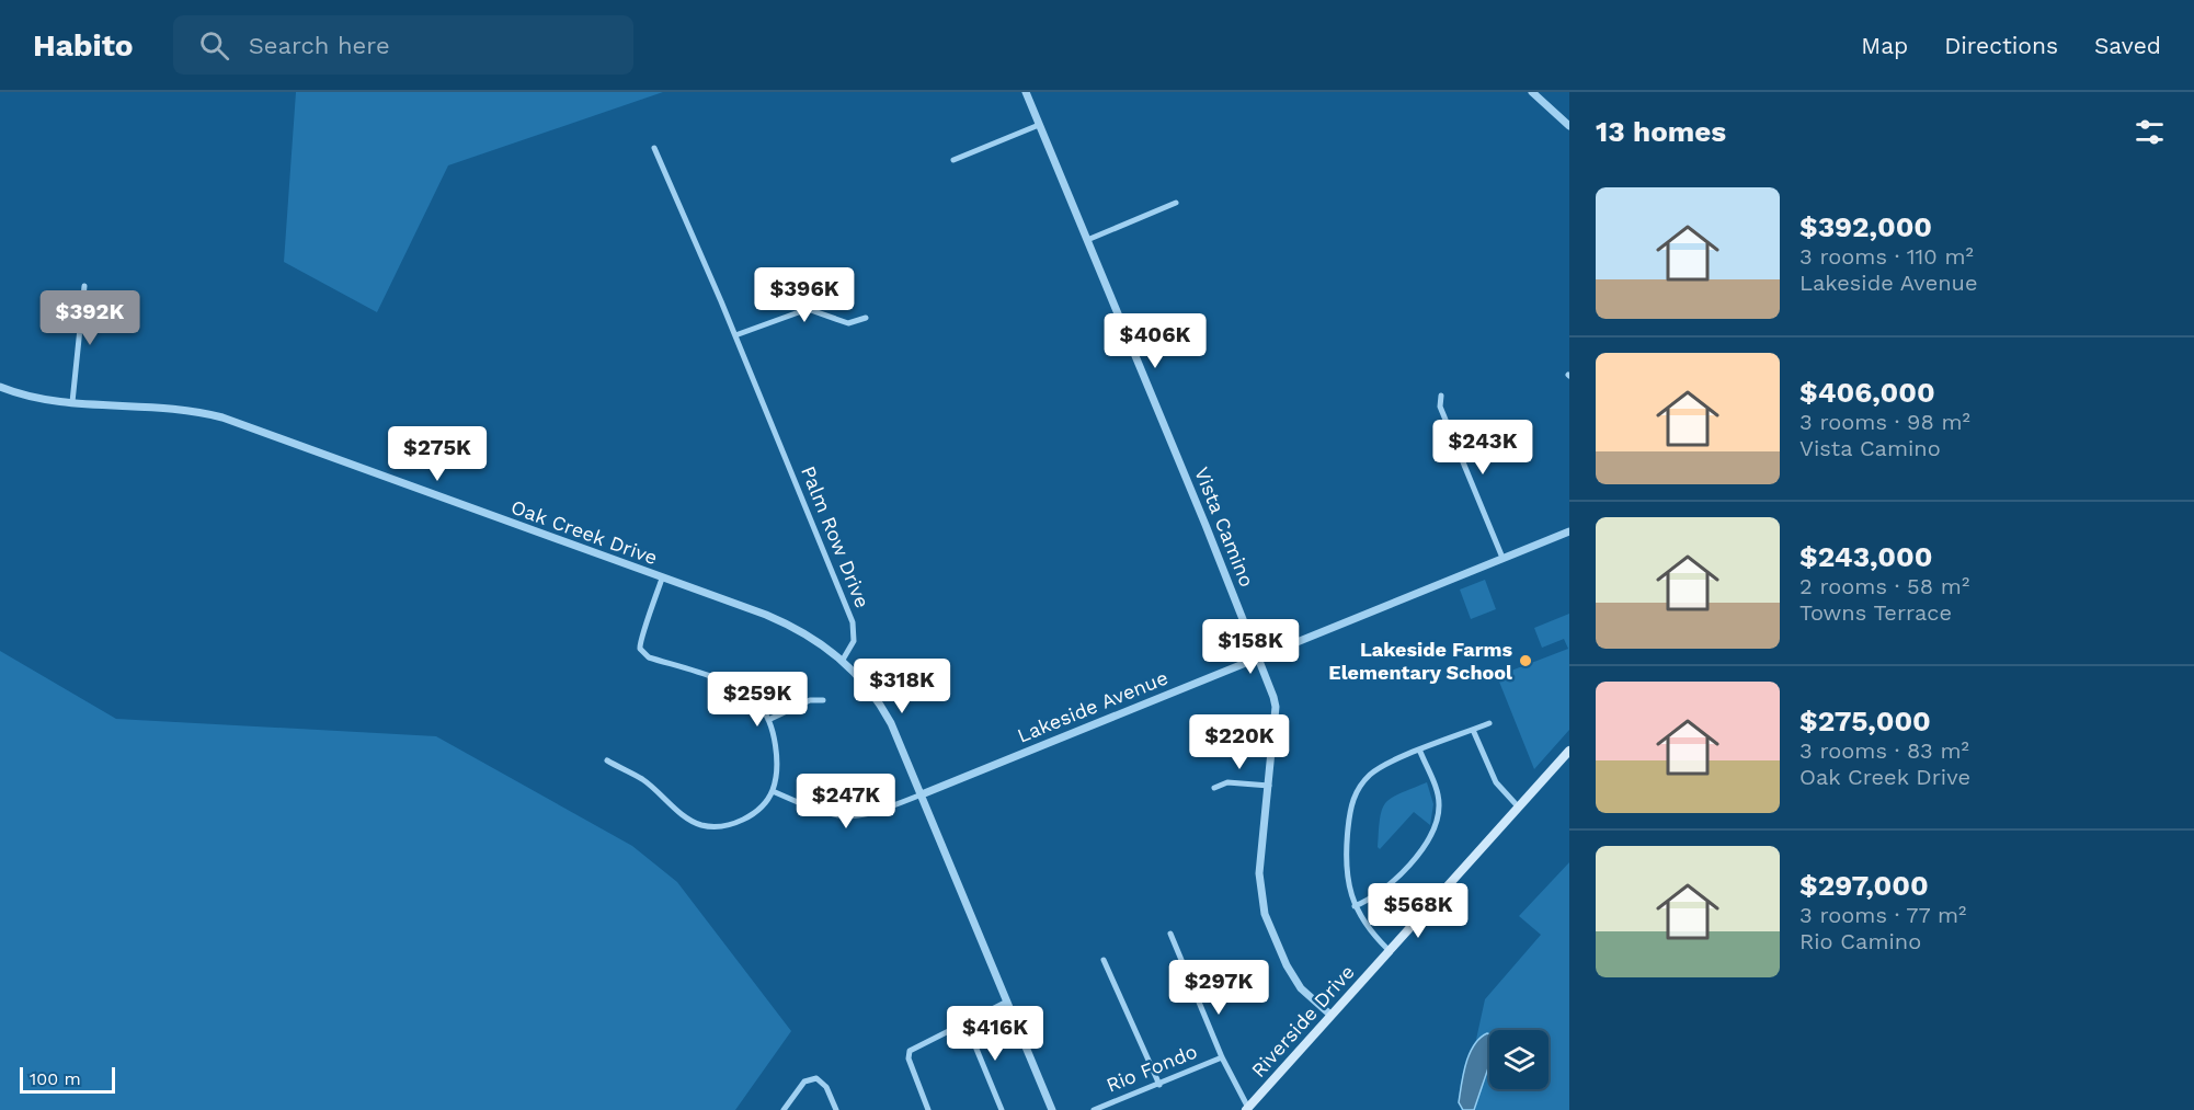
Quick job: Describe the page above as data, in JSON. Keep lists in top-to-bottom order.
{
  "streets": {
    "main road": ["Riverside Drive"],
    "street": [
      "Vista Camino",
      "Oak Creek Drive",
      "Palm Row Drive",
      "Lakeside Avenue",
      "Rio Fondo"
    ]
  },
  "crossings": [
    ["Vista Camino", "Lakeside Avenue"],
    ["Vista Camino", "Riverside Drive"],
    ["Oak Creek Drive", "Palm Row Drive"]
  ],
  "places": ["Lakeside Farms Elementary School"],
  "scale_bar": "100 m",
  "page": {
    "header": "Habito",
    "search": "Search here",
    "nav": ["Map", "Directions", "Saved"],
    "heading": "13 homes",
    "list": [
      {
        "name": "$392,000",
        "note": "3 rooms · 110 m² · Lakeside Avenue"
      },
      {
        "name": "$406,000",
        "note": "3 rooms · 98 m² · Vista Camino"
      },
      {
        "name": "$243,000",
        "note": "2 rooms · 58 m² · Towns Terrace"
      },
      {
        "name": "$275,000",
        "note": "3 rooms · 83 m² · Oak Creek Drive"
      },
      {
        "name": "$297,000",
        "note": "3 rooms · 77 m² · Rio Camino"
      }
    ],
    "price": [
      "$396K",
      "$392K",
      "$406K",
      "$243K",
      "$275K",
      "$158K",
      "$318K",
      "$259K",
      "$220K",
      "$247K",
      "$568K",
      "$297K",
      "$416K"
    ],
    "scale": "100 m"
  }
}
